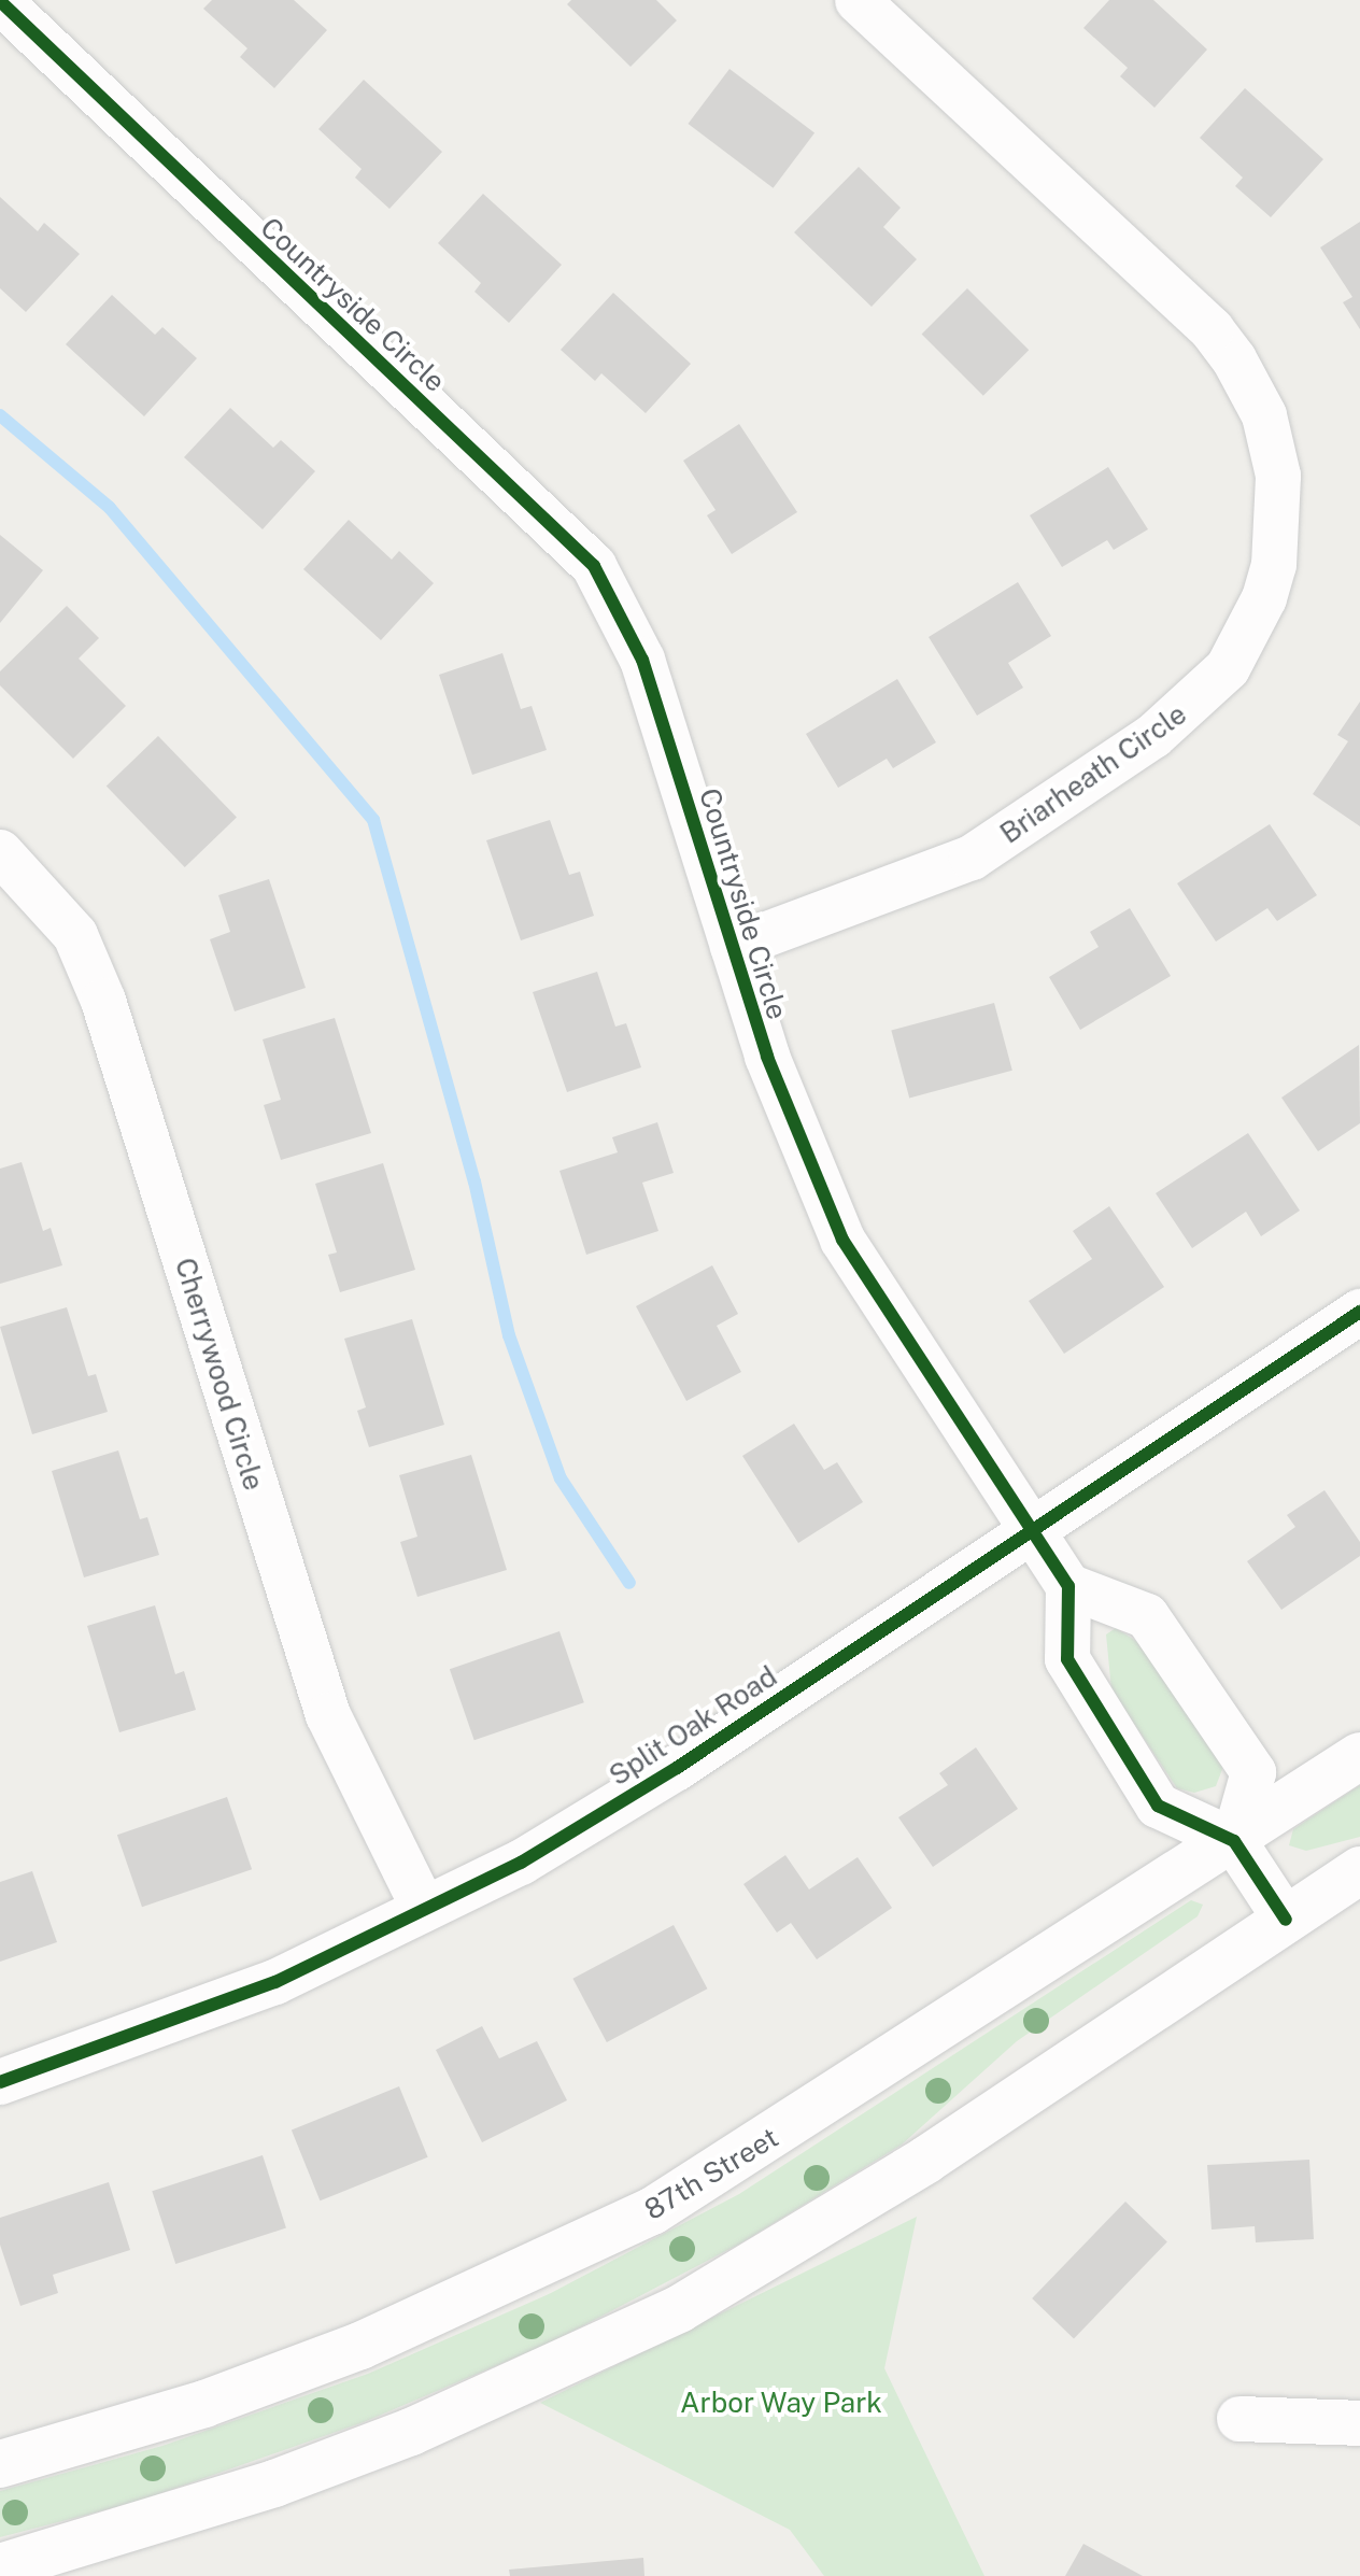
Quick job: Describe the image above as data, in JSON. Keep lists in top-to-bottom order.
{
  "streets": {
    "street": [
      "Countryside Circle",
      "Briarheath Circle",
      "Cherrywood Circle",
      "Split Oak Road",
      "87th Street"
    ]
  },
  "crossings": [
    ["Countryside Circle", "Briarheath Circle"],
    ["Countryside Circle", "Split Oak Road"],
    ["Cherrywood Circle", "Split Oak Road"]
  ],
  "parks": ["Arbor Way Park"]
}
